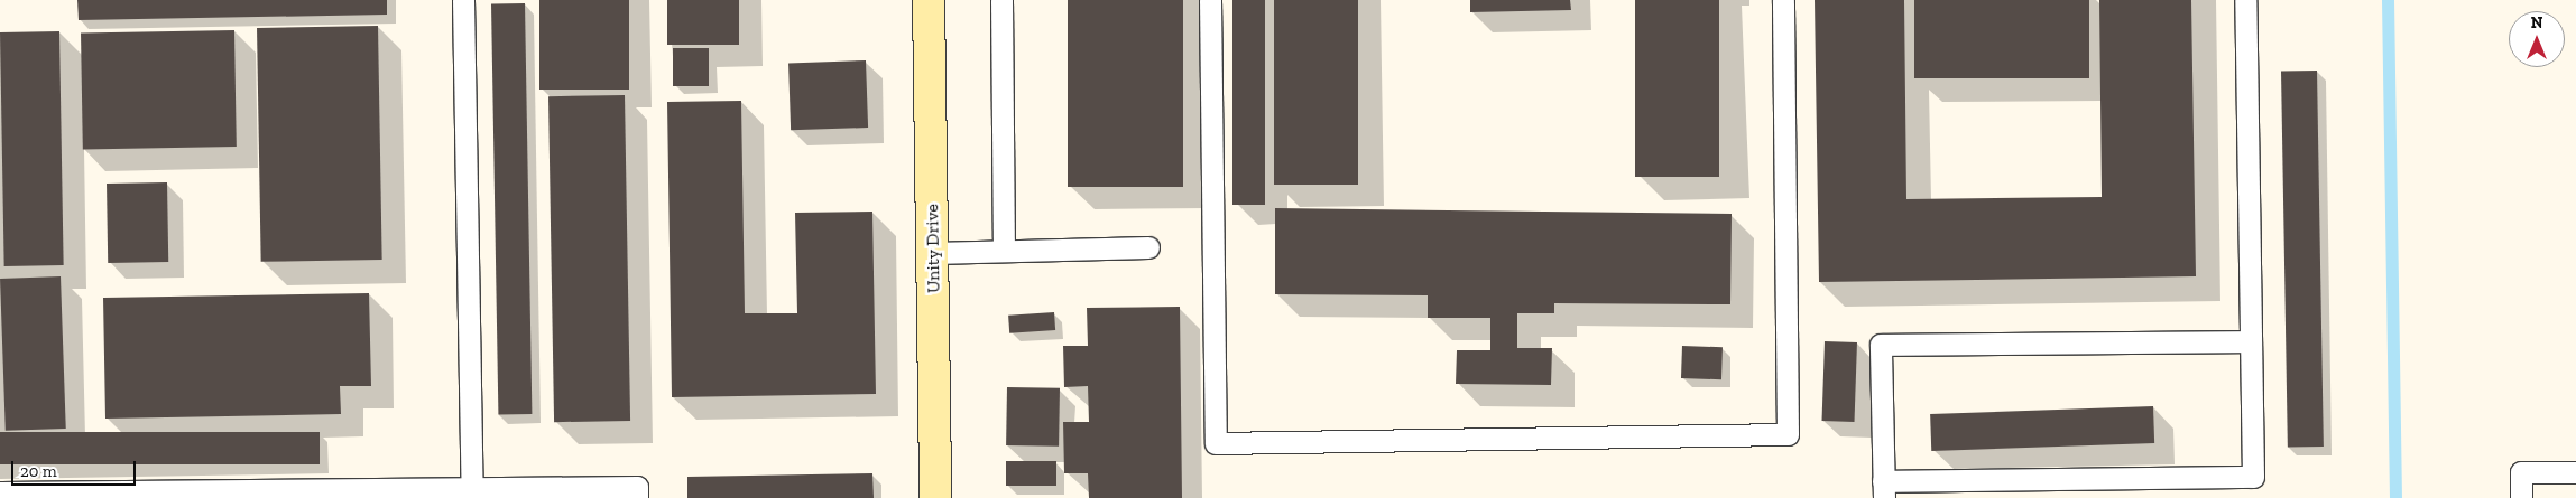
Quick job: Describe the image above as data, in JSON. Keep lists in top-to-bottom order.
{
  "streets": {
    "street": ["Unity Drive"]
  },
  "scale_bar": "20 m",
  "north": "top"
}
